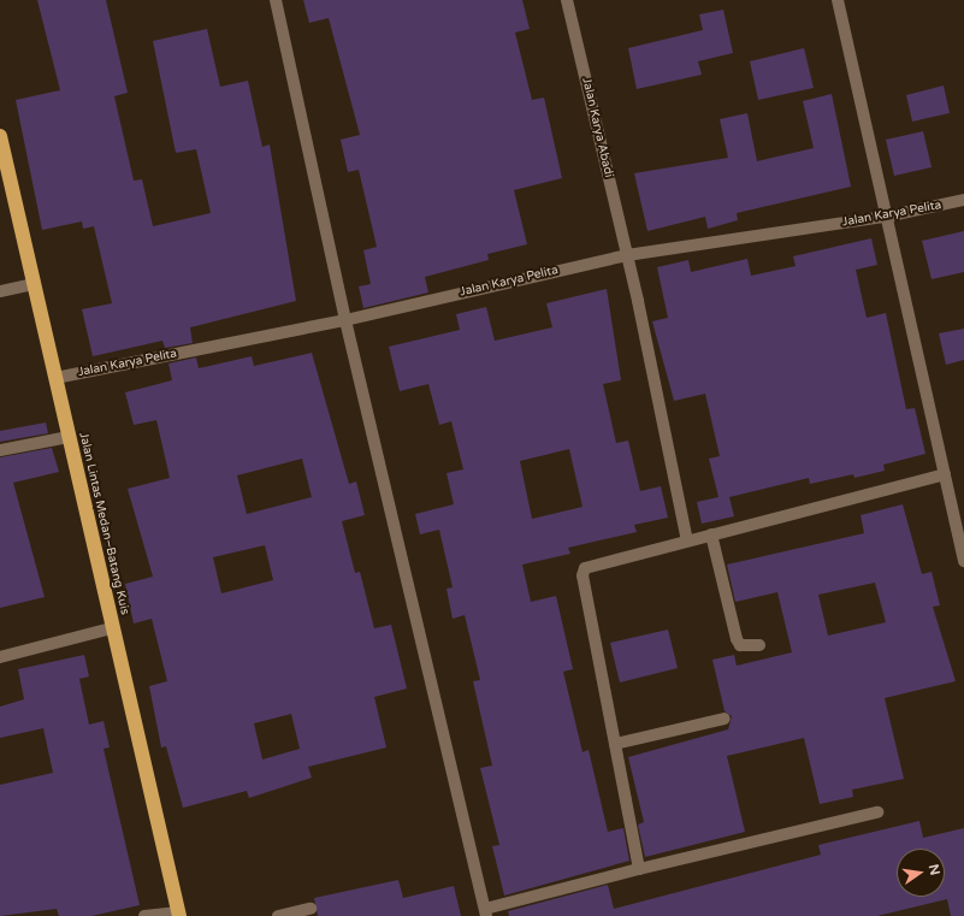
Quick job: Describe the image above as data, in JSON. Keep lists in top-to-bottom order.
{
  "streets": {
    "highway": ["Jalan Lintas Medan–Batang Kuis"],
    "street": ["Jalan Karya Abadi", "Jalan Karya Pelita"]
  },
  "crossings": [
    ["Jalan Karya Abadi", "Jalan Karya Pelita"],
    ["Jalan Karya Pelita", "Jalan Lintas Medan–Batang Kuis"]
  ],
  "north": "right"
}
